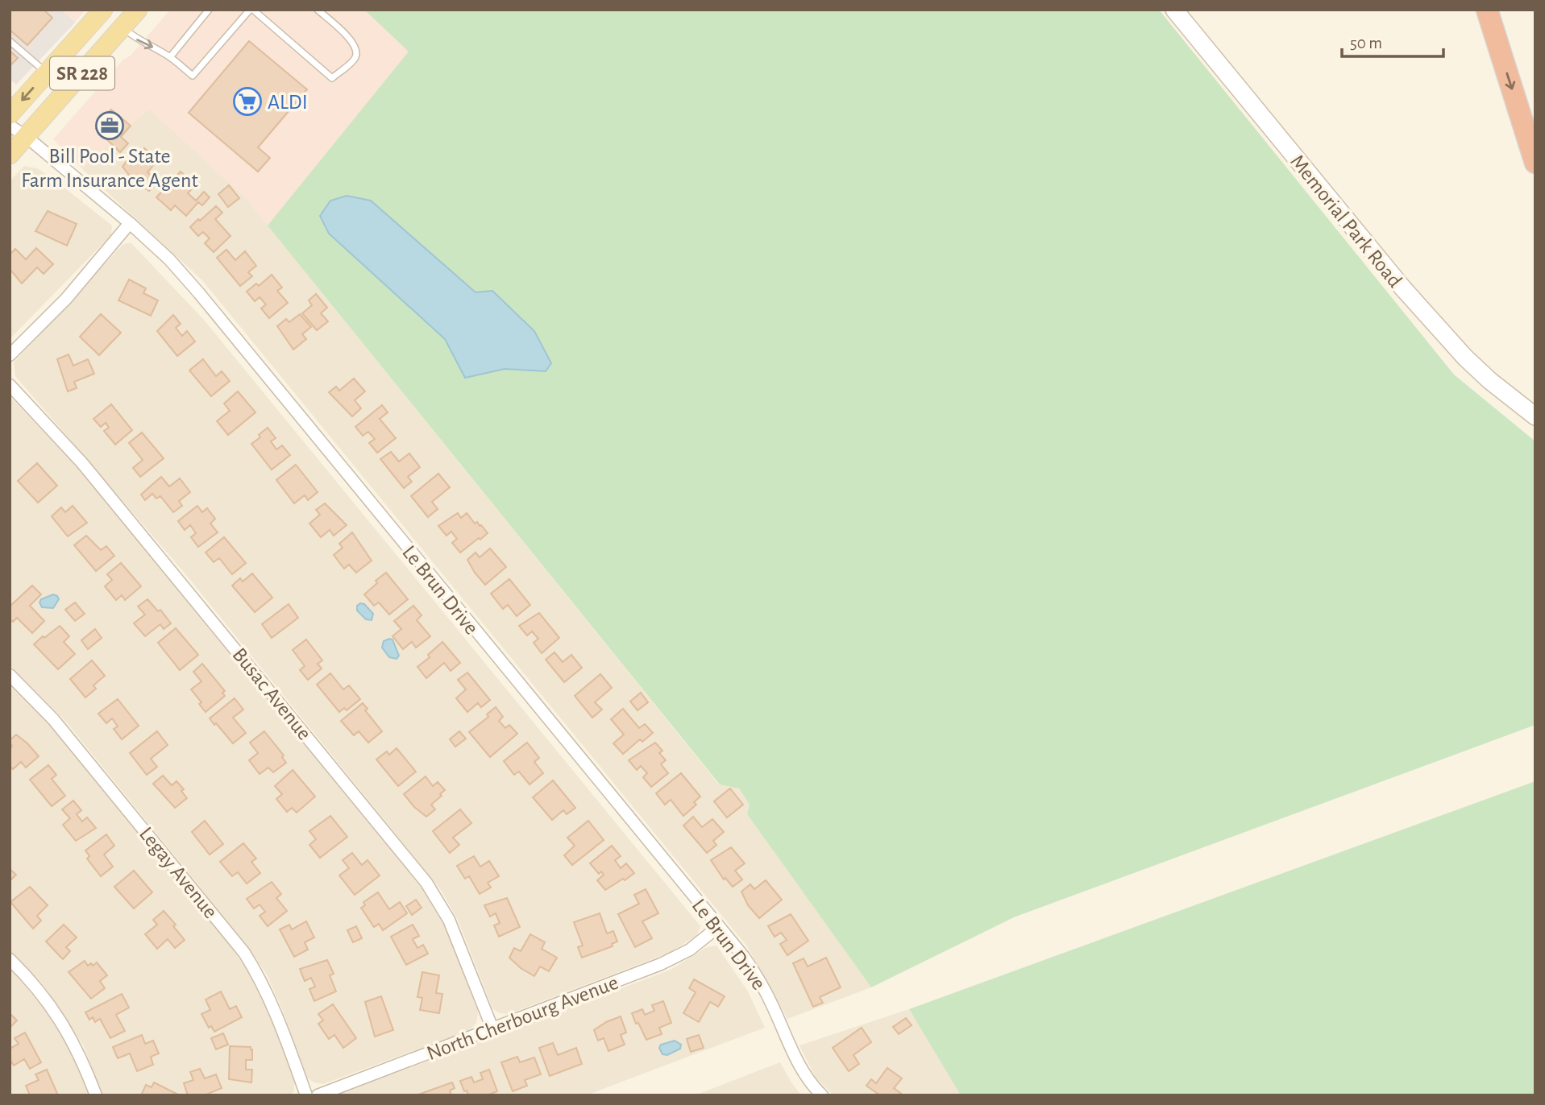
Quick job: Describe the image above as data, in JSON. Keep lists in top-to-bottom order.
{
  "streets": {
    "main road": ["SR 228"],
    "street": [
      "Memorial Park Road",
      "Le Brun Drive",
      "Busac Avenue",
      "Legay Avenue",
      "North Cherbourg Avenue"
    ]
  },
  "crossings": [
    ["SR 228", "Le Brun Drive"],
    ["Le Brun Drive", "North Cherbourg Avenue"],
    ["Busac Avenue", "North Cherbourg Avenue"]
  ],
  "places": {
    "supermarket": ["ALDI"],
    "office": ["Bill Pool - State Farm Insurance Agent"]
  },
  "scale_bar": "50 m"
}
